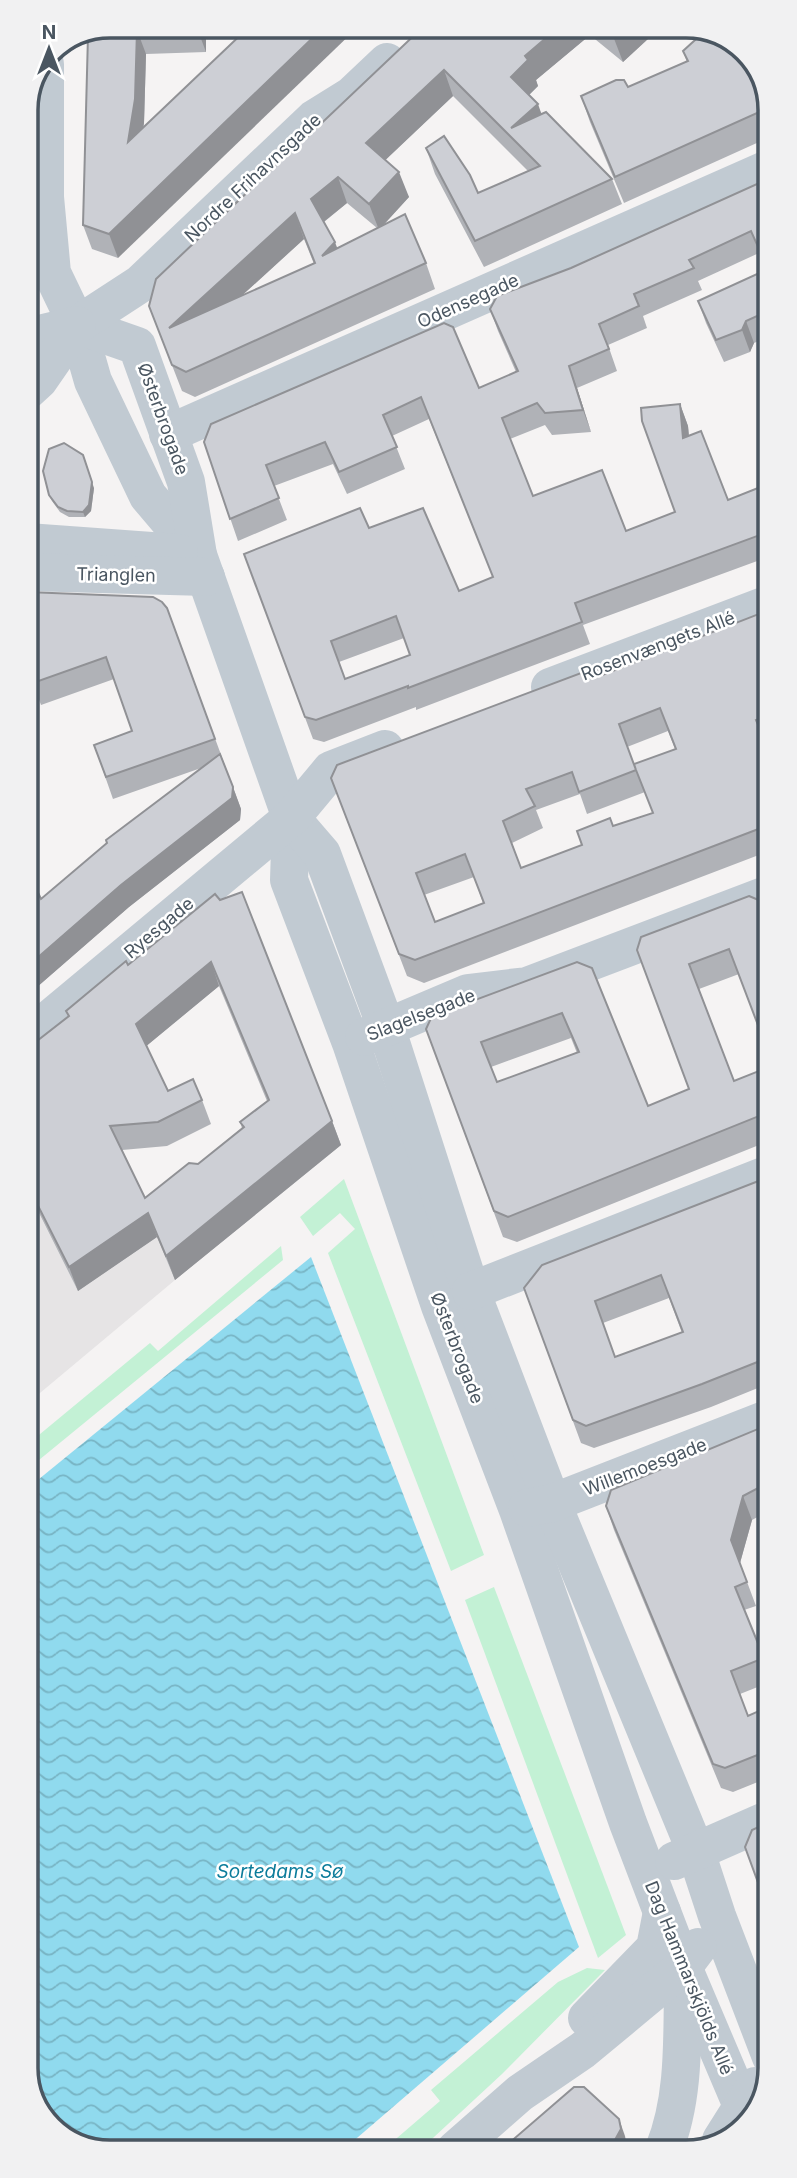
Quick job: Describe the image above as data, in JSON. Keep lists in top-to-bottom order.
{
  "streets": {
    "street": [
      "Nordre Frihavnsgade",
      "Odensegade",
      "Østerbrogade",
      "Trianglen",
      "Rosenvængets Allé",
      "Ryesgade",
      "Slagelsegade",
      "Willemoesgade",
      "Dag Hammarskjölds Allé"
    ]
  },
  "crossings": [
    ["Nordre Frihavnsgade", "Østerbrogade"],
    ["Odensegade", "Østerbrogade"],
    ["Østerbrogade", "Trianglen"],
    ["Østerbrogade", "Ryesgade"],
    ["Østerbrogade", "Slagelsegade"],
    ["Østerbrogade", "Willemoesgade"],
    ["Østerbrogade", "Dag Hammarskjölds Allé"]
  ],
  "water": ["Sortedams Sø"],
  "north": "top"
}
